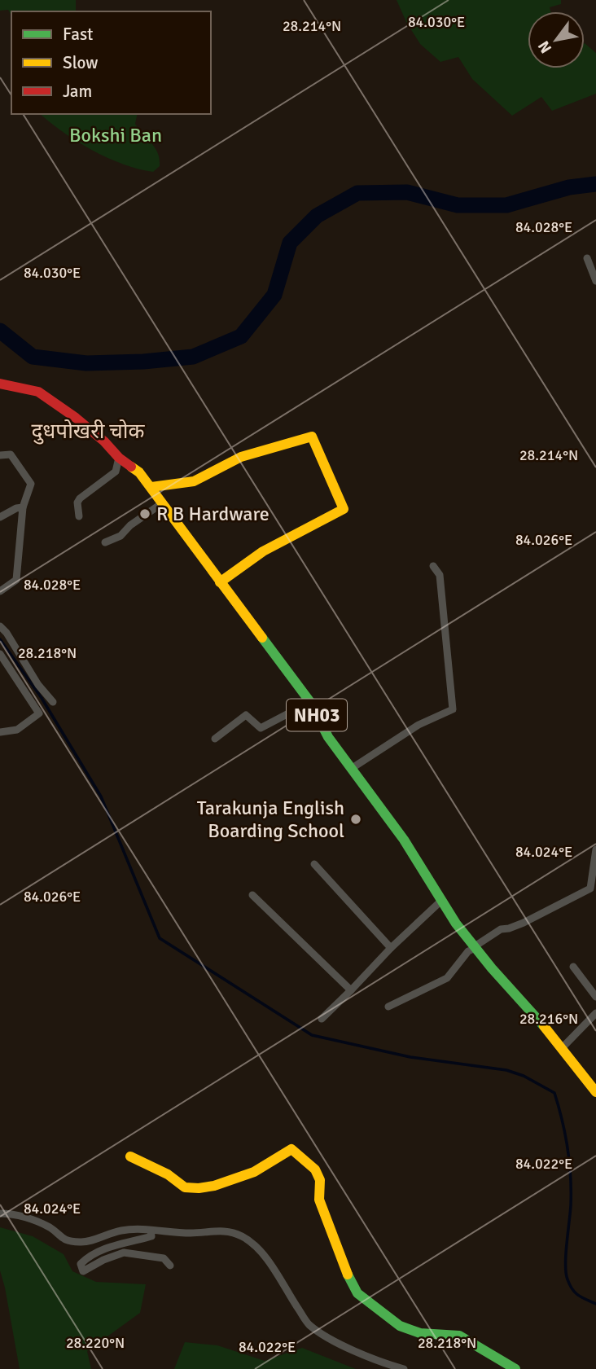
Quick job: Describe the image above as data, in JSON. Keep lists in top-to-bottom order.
{
  "streets": {
    "main road": ["NH03"]
  },
  "districts": ["दुधपोखरी चोक"],
  "parks": ["Bokshi Ban"],
  "places": ["R B Hardware", "Tarakunja English Boarding School"],
  "legend": ["Fast", "Slow", "Jam"],
  "north": "bottom left",
  "coordinates": [
    "84.030°E",
    "28.214°N",
    "84.028°E",
    "84.026°E",
    "28.218°N",
    "84.024°E",
    "28.216°N",
    "84.022°E",
    "28.220°N"
  ]
}
